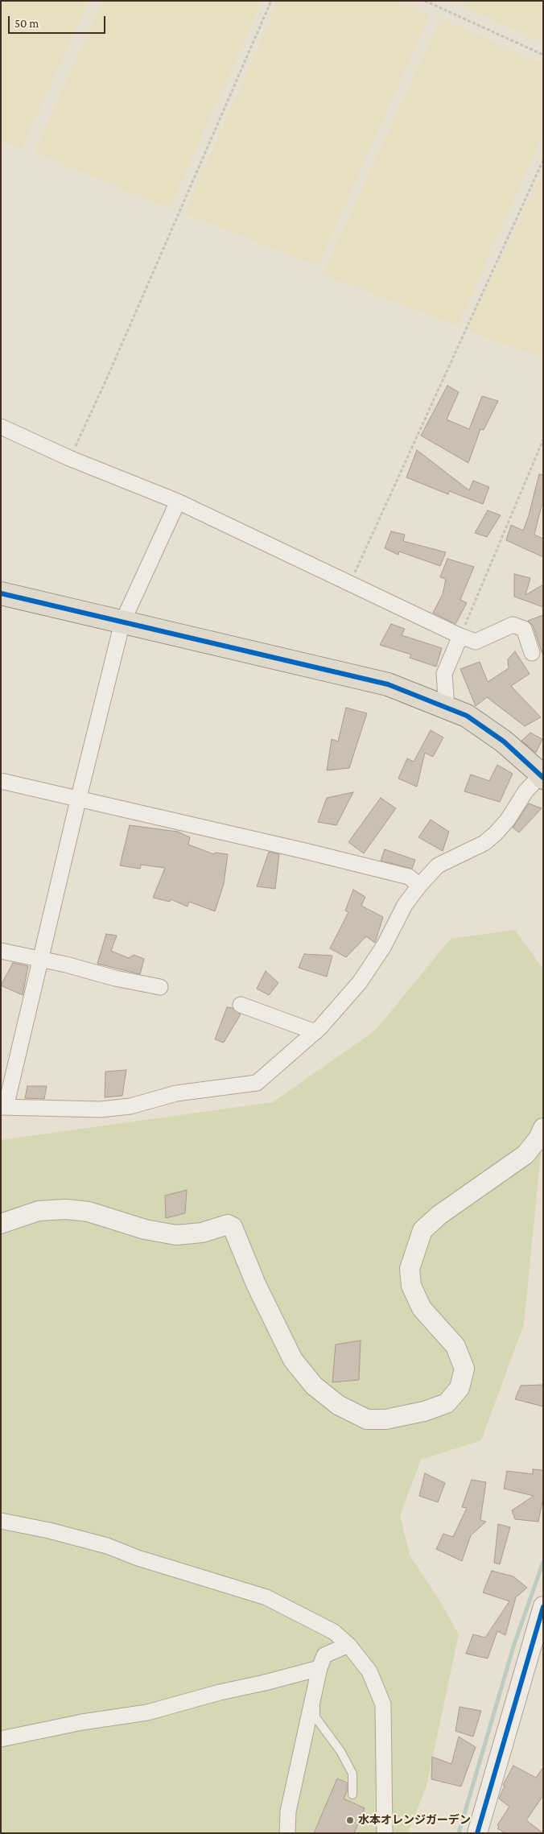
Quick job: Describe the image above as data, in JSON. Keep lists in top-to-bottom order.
{
  "places": ["水本オレンジガーデン"],
  "scale_bar": "50 m"
}
